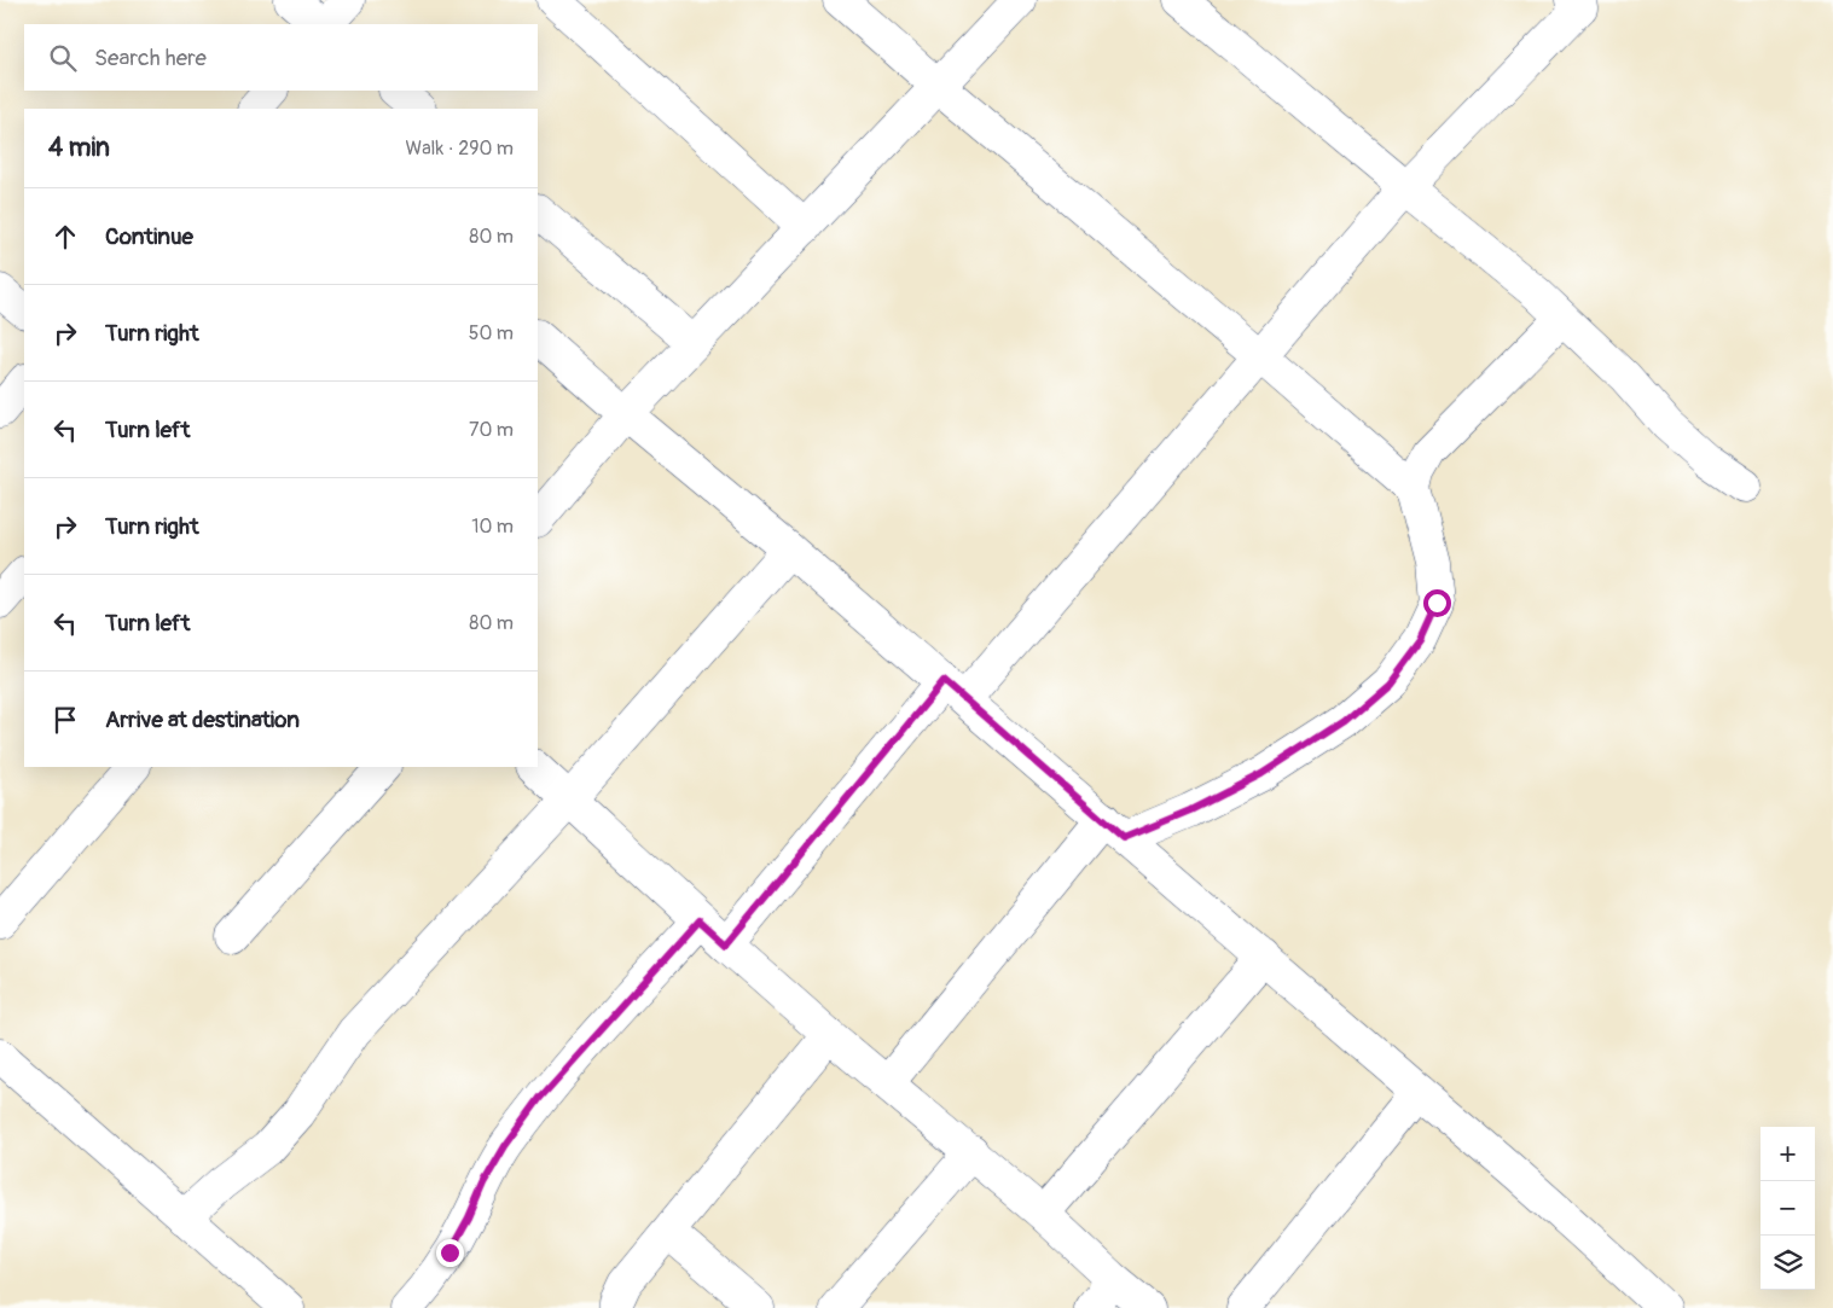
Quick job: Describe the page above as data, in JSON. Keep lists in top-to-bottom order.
{
  "page": {
    "search": "Search here",
    "heading": ["4 min", "Walk · 290 m"],
    "list": [
      ["Continue", "80 m"],
      ["Turn right", "50 m"],
      ["Turn left", "70 m"],
      ["Turn right", "10 m"],
      ["Turn left", "80 m"],
      "Arrive at destination"
    ],
    "map_buttons": ["+", "−"]
  }
}
